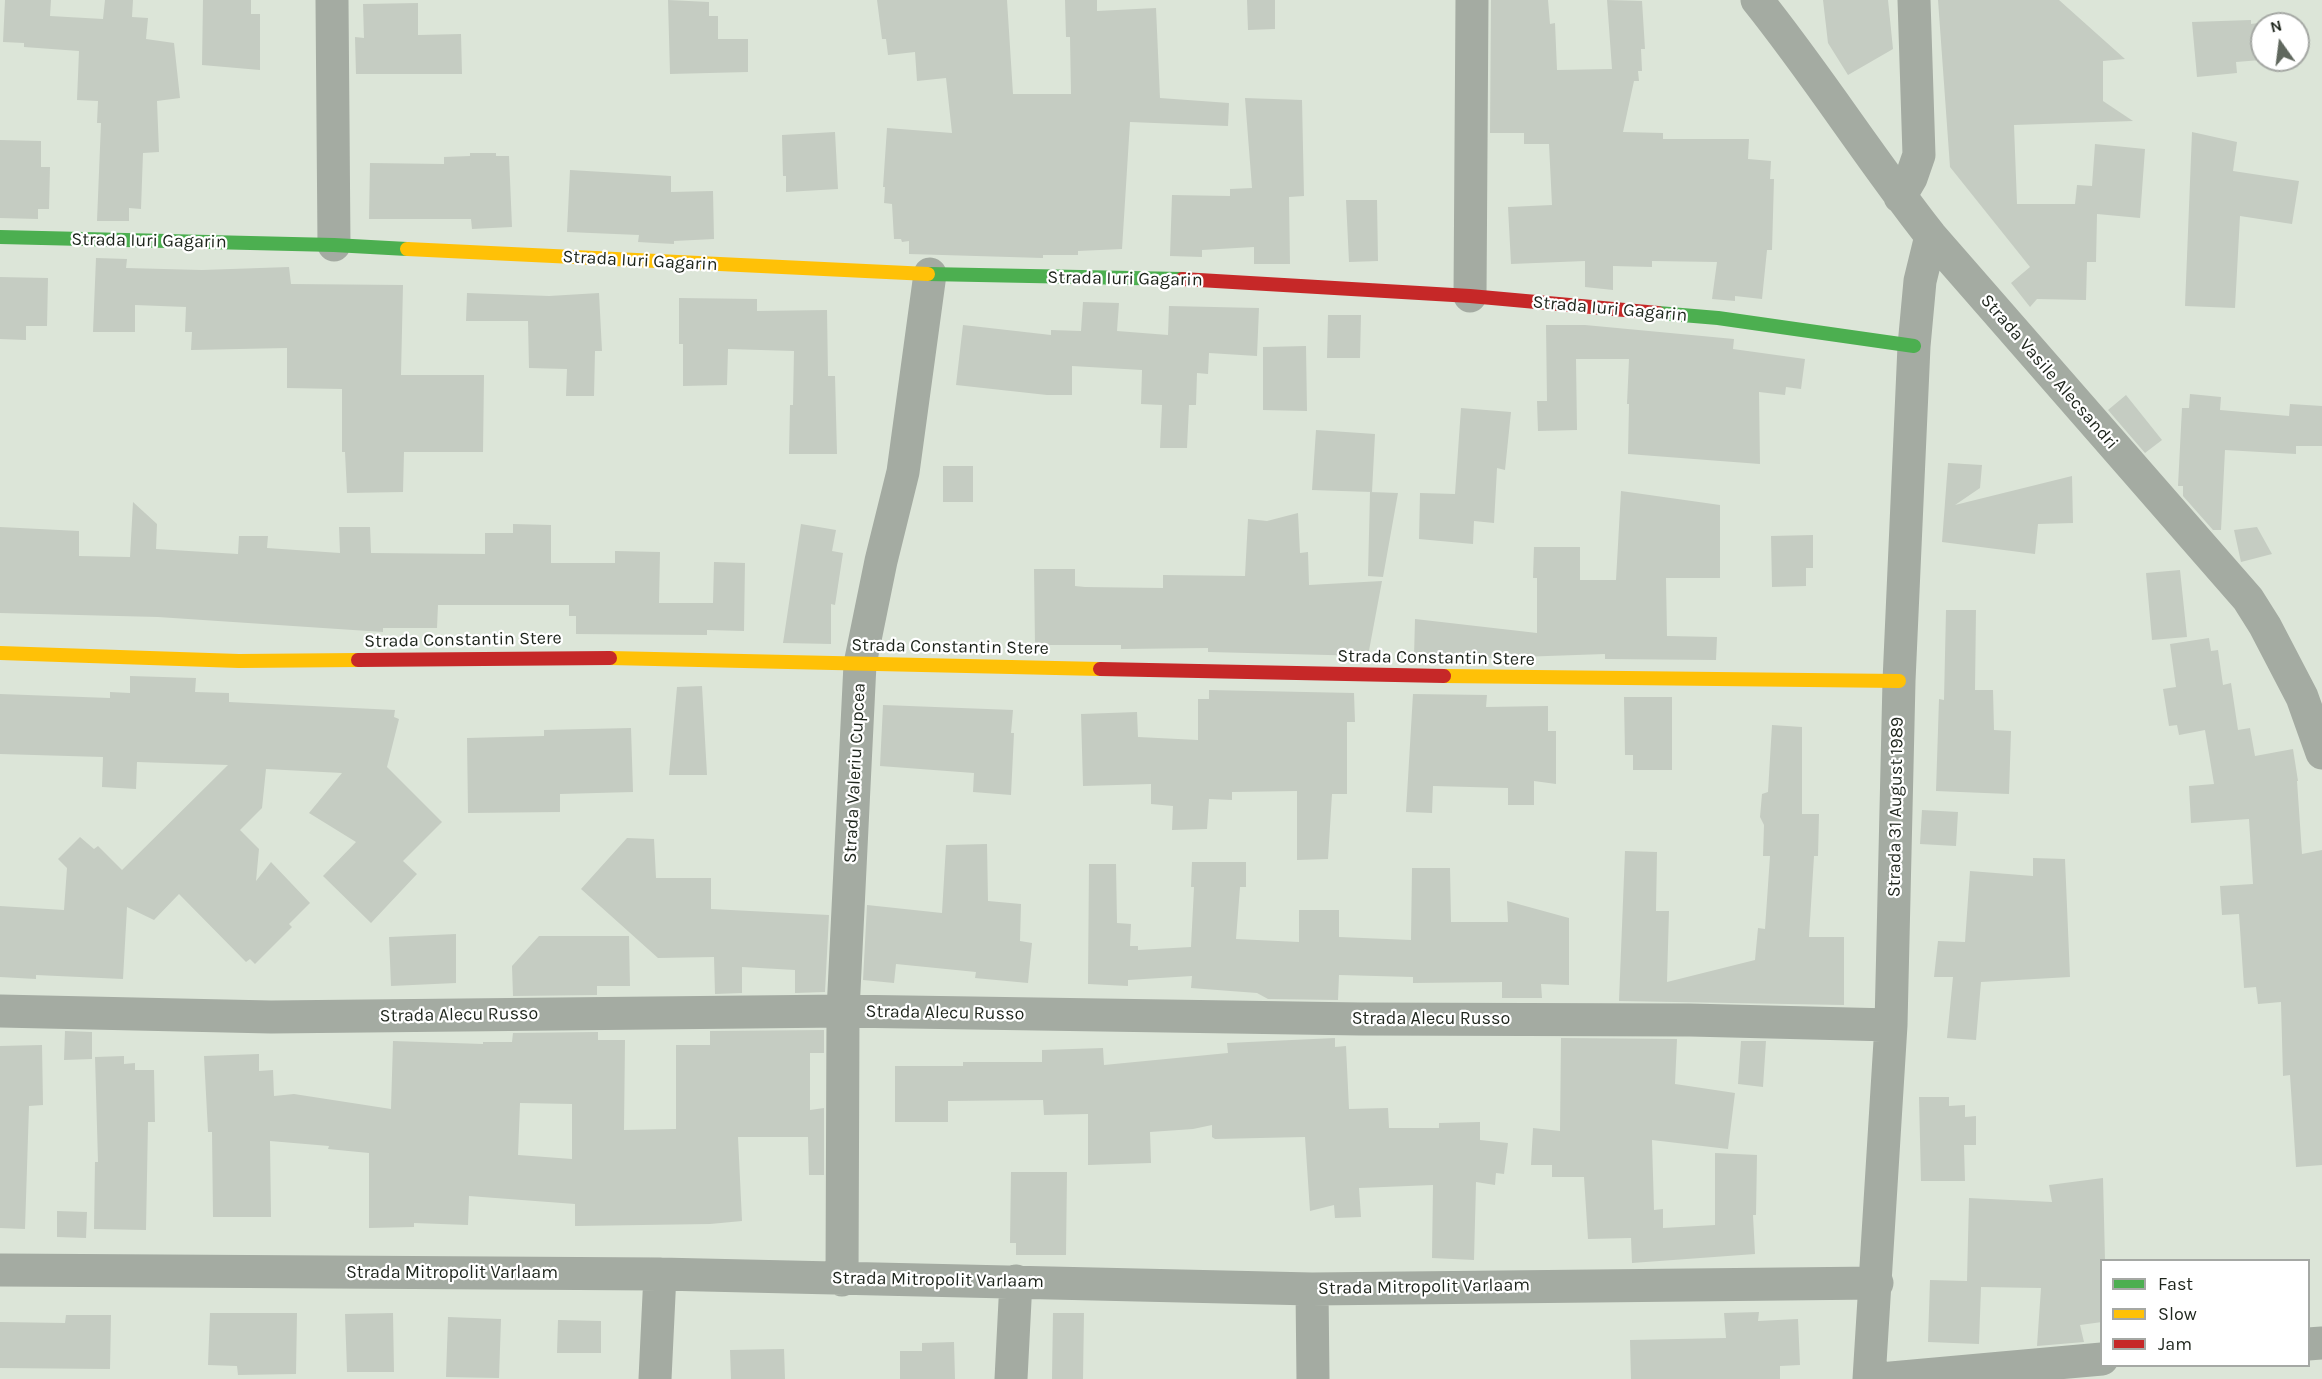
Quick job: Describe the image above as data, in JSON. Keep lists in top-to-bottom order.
{
  "streets": {
    "street": [
      "Strada Iuri Gagarin",
      "Strada Vasile Alecsandri",
      "Strada Constantin Stere",
      "Strada Valeriu Cupcea",
      "Strada 31 August 1989",
      "Strada Alecu Russo",
      "Strada Mitropolit Varlaam"
    ]
  },
  "crossings": [
    ["Strada Iuri Gagarin", "Strada Valeriu Cupcea"],
    ["Strada Iuri Gagarin", "Strada 31 August 1989"],
    ["Strada Vasile Alecsandri", "Strada 31 August 1989"],
    ["Strada Constantin Stere", "Strada Valeriu Cupcea"],
    ["Strada Constantin Stere", "Strada 31 August 1989"],
    ["Strada Valeriu Cupcea", "Strada Alecu Russo"],
    ["Strada Valeriu Cupcea", "Strada Mitropolit Varlaam"],
    ["Strada 31 August 1989", "Strada Alecu Russo"],
    ["Strada 31 August 1989", "Strada Mitropolit Varlaam"]
  ],
  "legend": ["Fast", "Slow", "Jam"],
  "north": "top"
}
